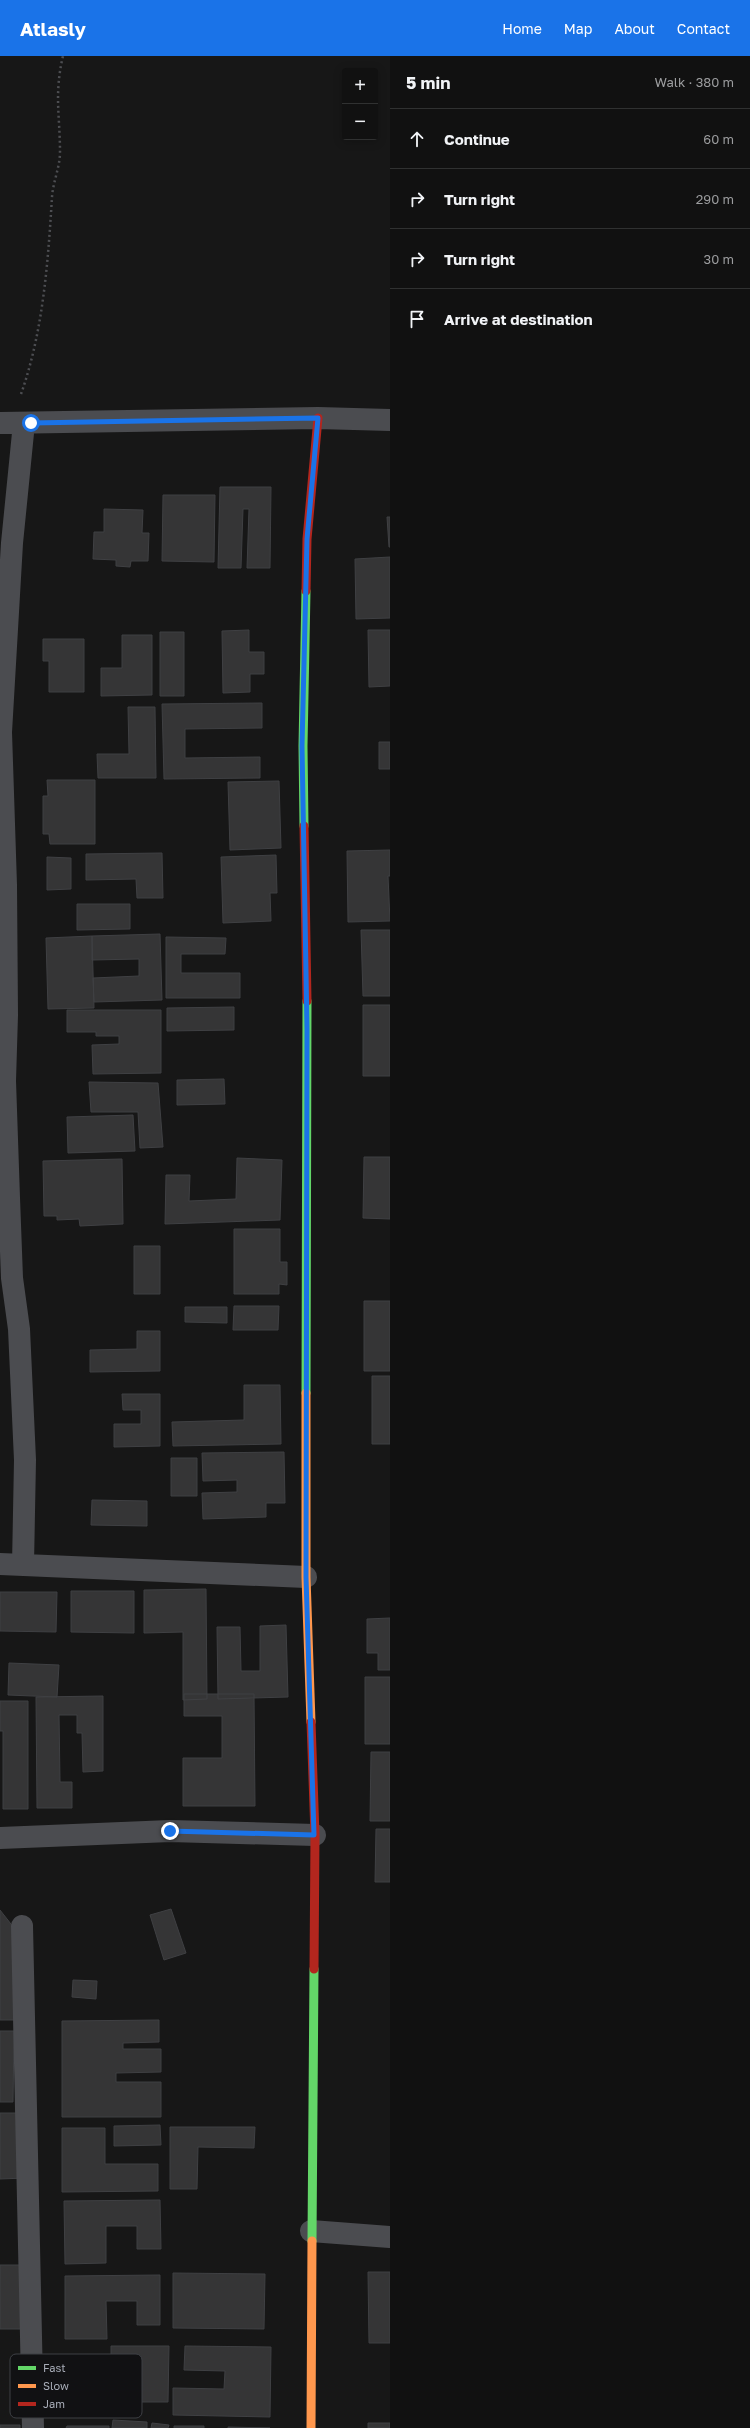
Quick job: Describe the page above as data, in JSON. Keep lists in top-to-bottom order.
{
  "legend": ["Fast", "Slow", "Jam"],
  "page": {
    "header": "Atlasly",
    "nav": [
      "Home",
      "Map",
      "About",
      "Contact"
    ],
    "heading": ["5 min", "Walk · 380 m"],
    "map_buttons": ["+", "−"],
    "list": [
      ["Continue", "60 m"],
      ["Turn right", "290 m"],
      ["Turn right", "30 m"],
      "Arrive at destination"
    ]
  }
}
